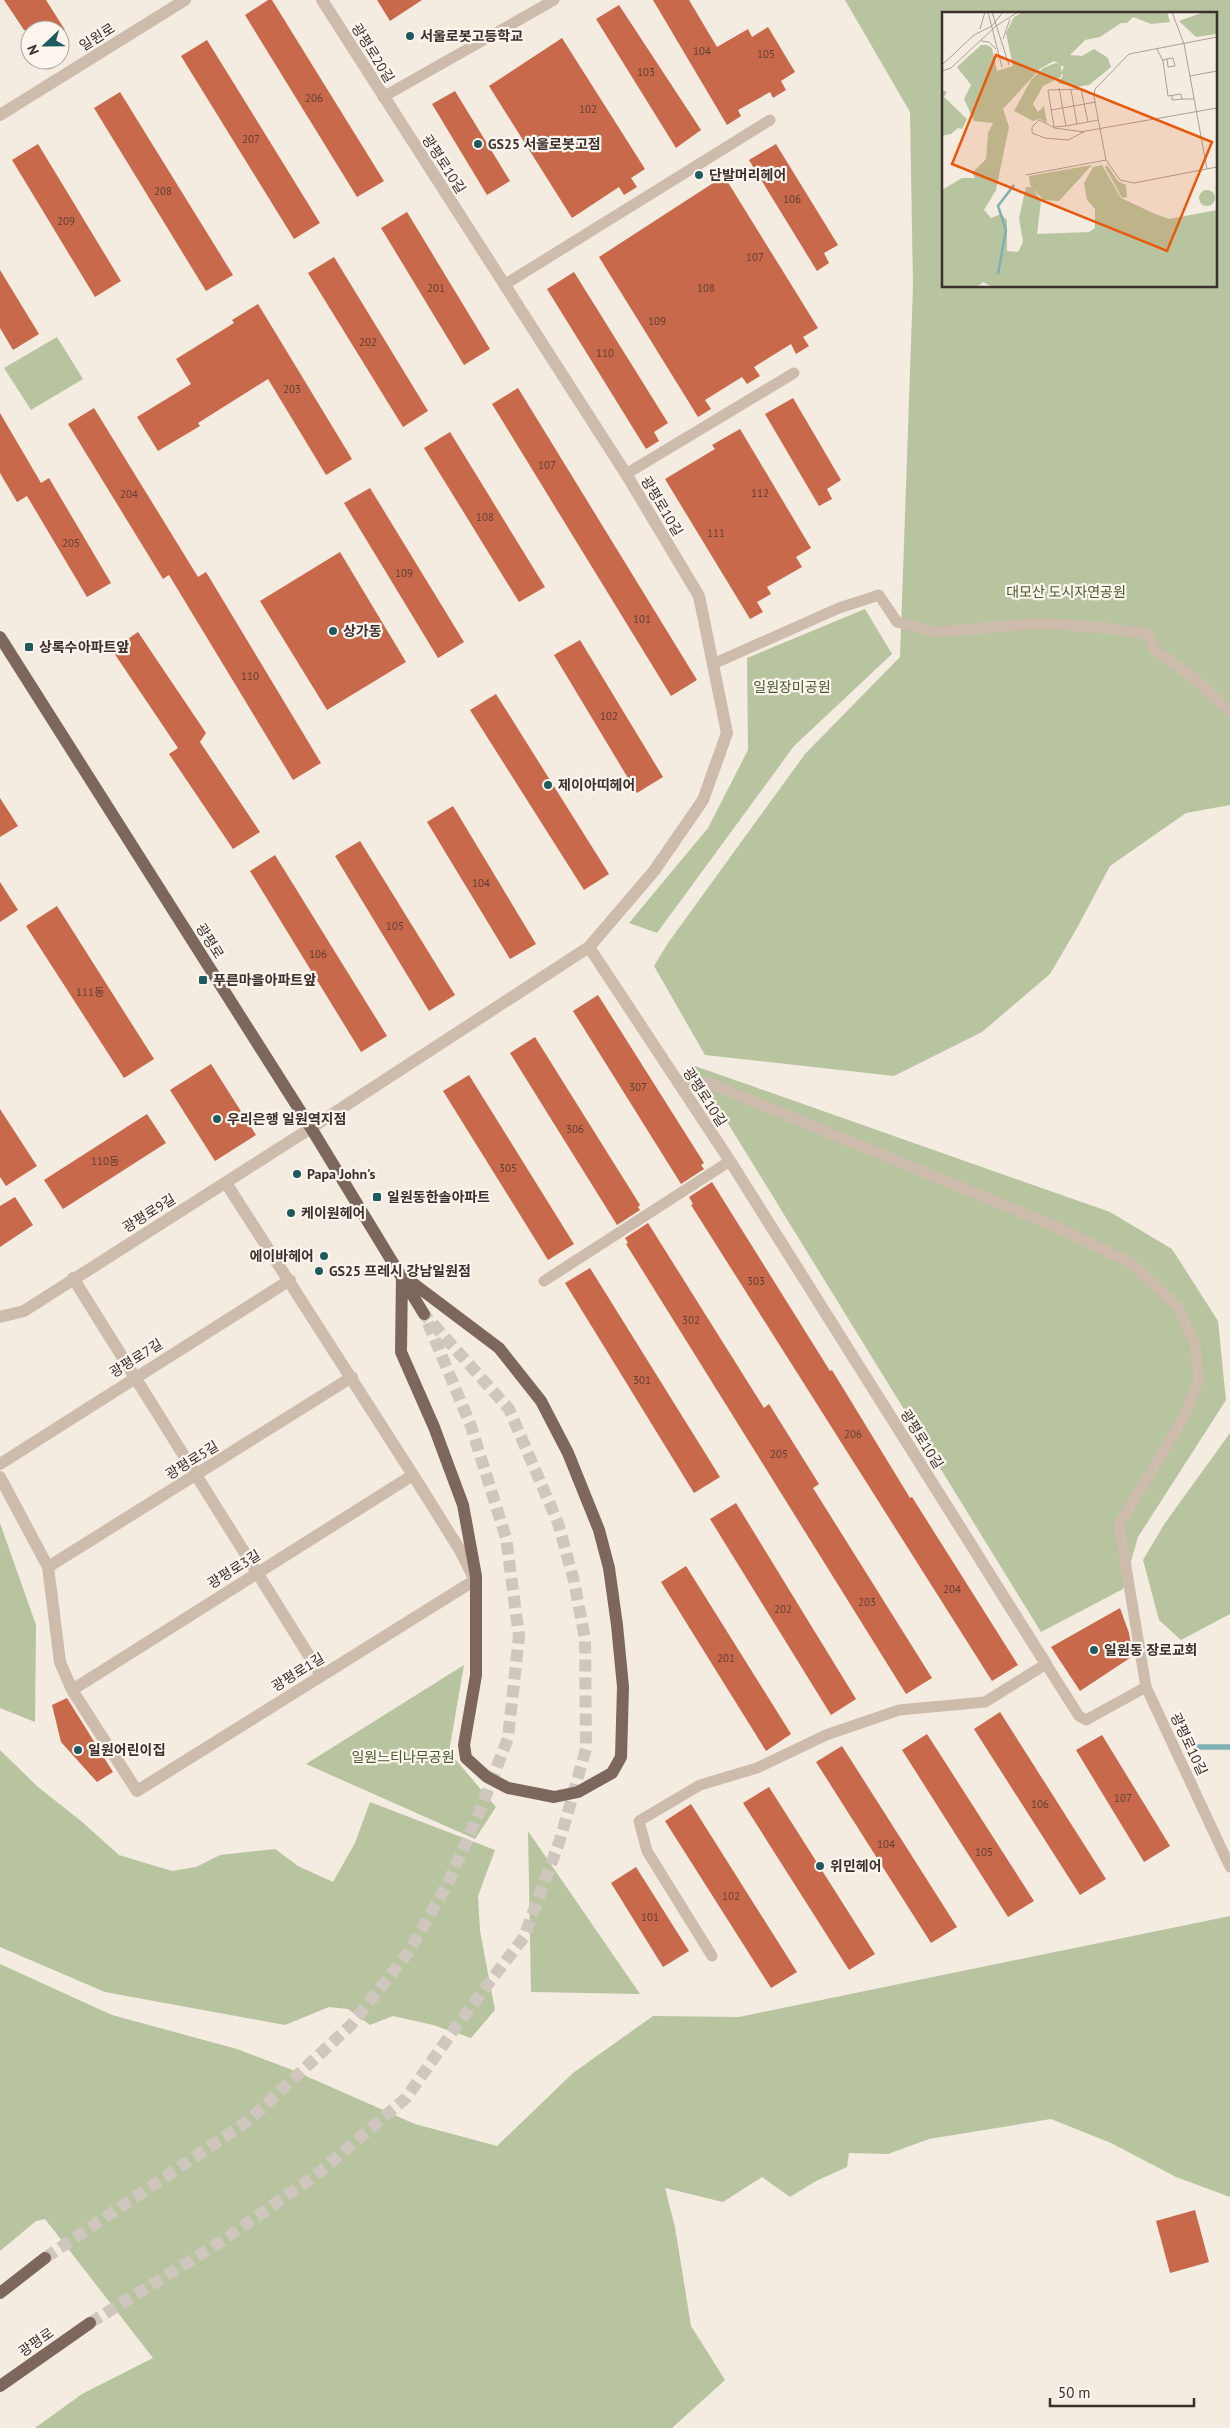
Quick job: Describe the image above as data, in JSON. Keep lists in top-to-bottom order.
{
  "streets": {
    "main road": ["광평로"],
    "street": [
      "일원로",
      "광평로20길",
      "광평로10길",
      "광평로9길",
      "광평로7길",
      "광평로5길",
      "광평로3길",
      "광평로1길"
    ]
  },
  "crossings": [
    ["광평로20길", "광평로10길"],
    ["광평로10길", "광평로"],
    ["광평로10길", "광평로9길"],
    ["광평로", "광평로9길"],
    ["광평로3길", "광평로1길"]
  ],
  "parks": ["대모산 도시자연공원", "일원장미공원", "일원느티나무공원"],
  "places": {
    "other": [
      "서울로봇고등학교",
      "GS25 서울로봇고점",
      "단발머리헤어",
      "상가동",
      "제이아띠헤어",
      "우리은행 일원역지점",
      "Papa John's",
      "케이원헤어",
      "에이바헤어",
      "GS25 프레시 강남일원점",
      "일원동 장로교회",
      "일원어린이집",
      "위민헤어"
    ],
    "transit": ["상록수아파트앞", "푸른마을아파트앞", "일원동한솔아파트"]
  },
  "house_numbers": [
    "104",
    "105",
    "103",
    "206",
    "102",
    "207",
    "208",
    "106",
    "209",
    "107",
    "201",
    "108",
    "109",
    "202",
    "110",
    "203",
    "107",
    "112",
    "204",
    "108",
    "111",
    "205",
    "109",
    "101",
    "110",
    "102",
    "104",
    "105",
    "106",
    "111동",
    "307",
    "306",
    "110동",
    "305",
    "303",
    "302",
    "301",
    "206",
    "205",
    "204",
    "203",
    "202",
    "201",
    "107",
    "106",
    "104",
    "105",
    "102",
    "101"
  ],
  "scale_bar": "50 m",
  "north": "left"
}
